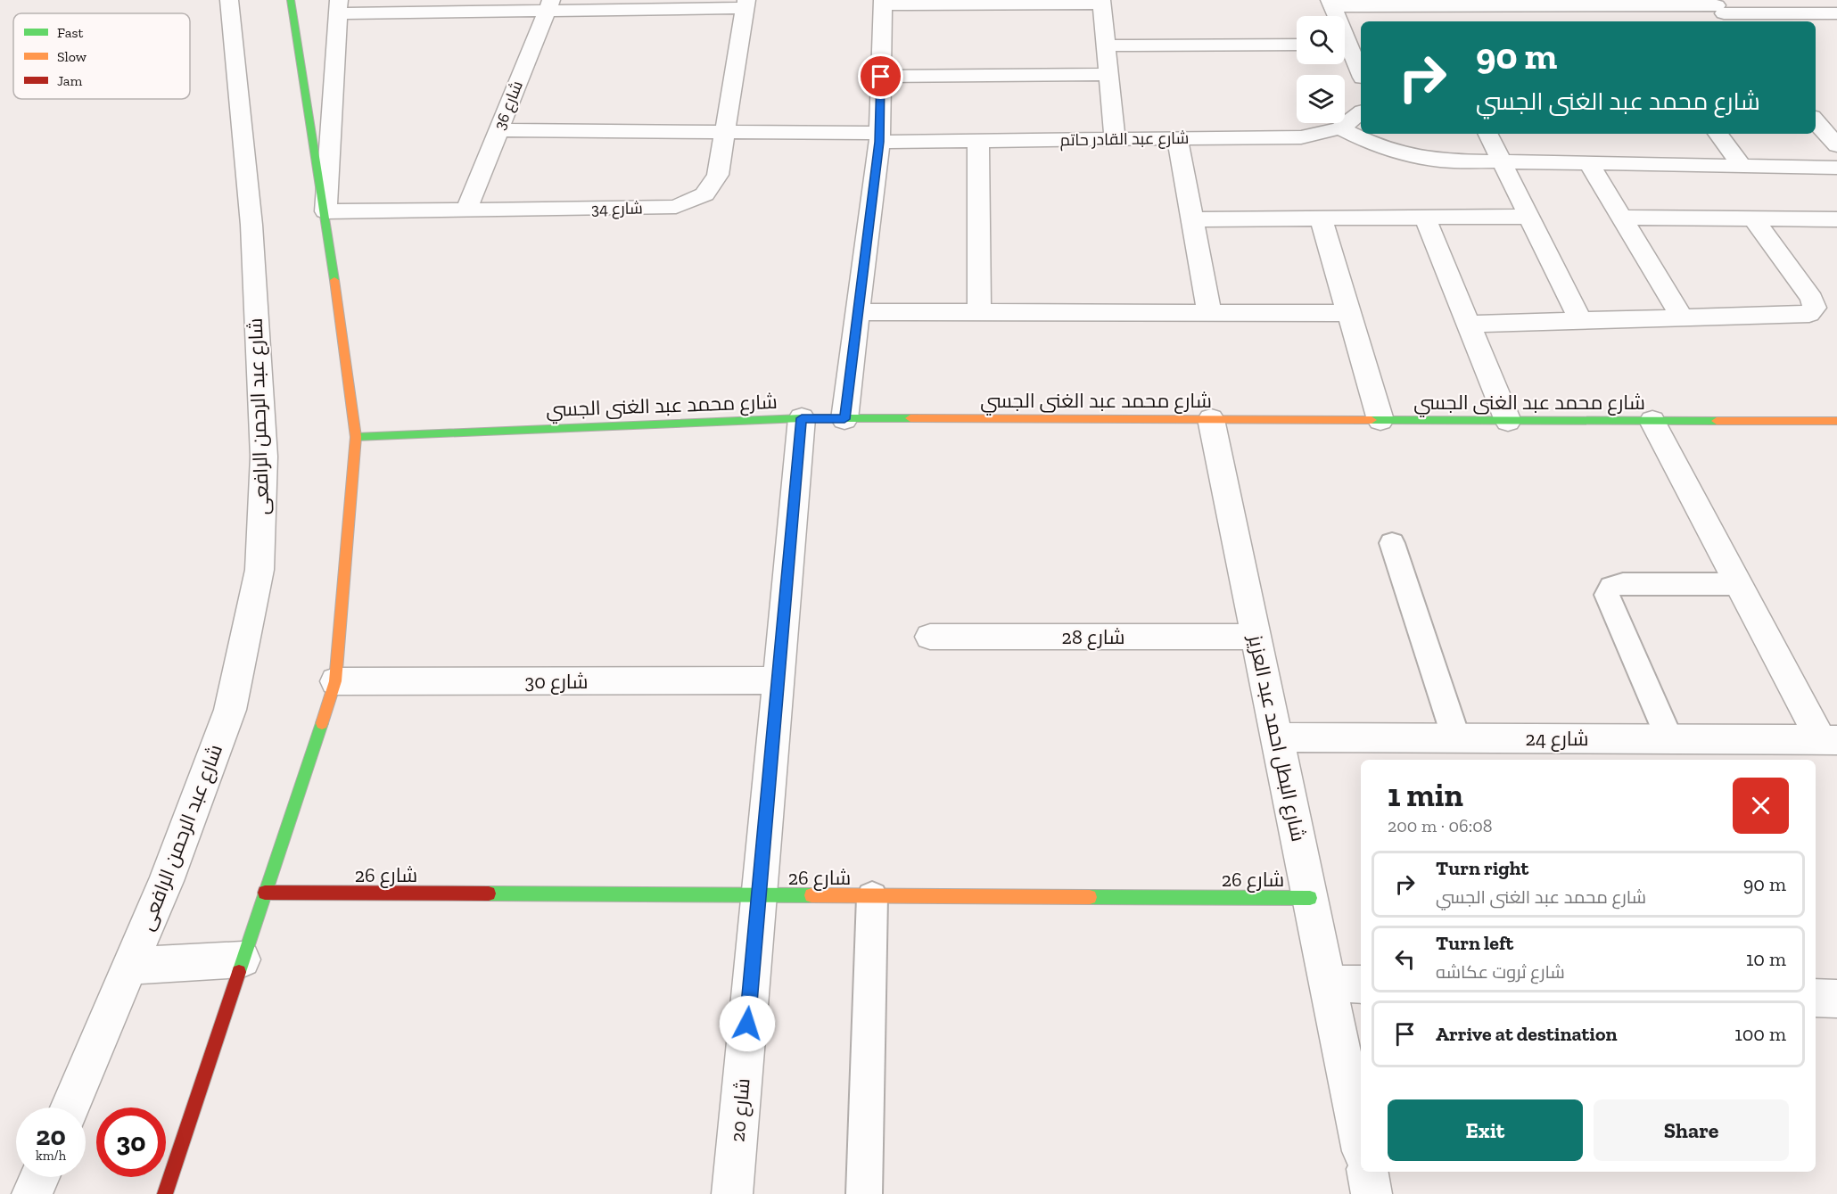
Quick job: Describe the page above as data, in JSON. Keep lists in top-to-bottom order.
{
  "streets": {
    "street": [
      "شارع 36",
      "شارع عبد القادر حاتم",
      "شارع 34",
      "شارع محمد عبد الغنى الجسي",
      "شارع عبد الرحمن الرافعى",
      "شارع 28",
      "شارع 30",
      "شارع البطل احمد عبد العزيز",
      "شارع 24",
      "شارع 26",
      "شارع 20"
    ]
  },
  "crossings": [
    ["شارع 36", "شارع عبد القادر حاتم"],
    ["شارع 36", "شارع 34"],
    ["شارع عبد القادر حاتم", "شارع 34"],
    ["شارع محمد عبد الغنى الجسي", "شارع البطل احمد عبد العزيز"],
    ["شارع محمد عبد الغنى الجسي", "شارع 20"],
    ["شارع 28", "شارع البطل احمد عبد العزيز"],
    ["شارع 30", "شارع 20"],
    ["شارع البطل احمد عبد العزيز", "شارع 24"],
    ["شارع البطل احمد عبد العزيز", "شارع 26"],
    ["شارع 26", "شارع 20"]
  ],
  "legend": ["Fast", "Slow", "Jam"],
  "page": {
    "turn": ["90 m", "شارع محمد عبد الغنى الجسي"],
    "heading": ["1 min", "200 m · 06:08"],
    "list": [
      {
        "name": "Turn right",
        "note": "شارع محمد عبد الغنى الجسي",
        "value": "90 m"
      },
      {
        "name": "Turn left",
        "note": "شارع ثروت عكاشه",
        "value": "10 m"
      },
      {
        "name": "Arrive at destination",
        "value": "100 m"
      }
    ],
    "buttons": ["Exit", "Share"],
    "speed": "20 km/h",
    "limit": "30"
  }
}
